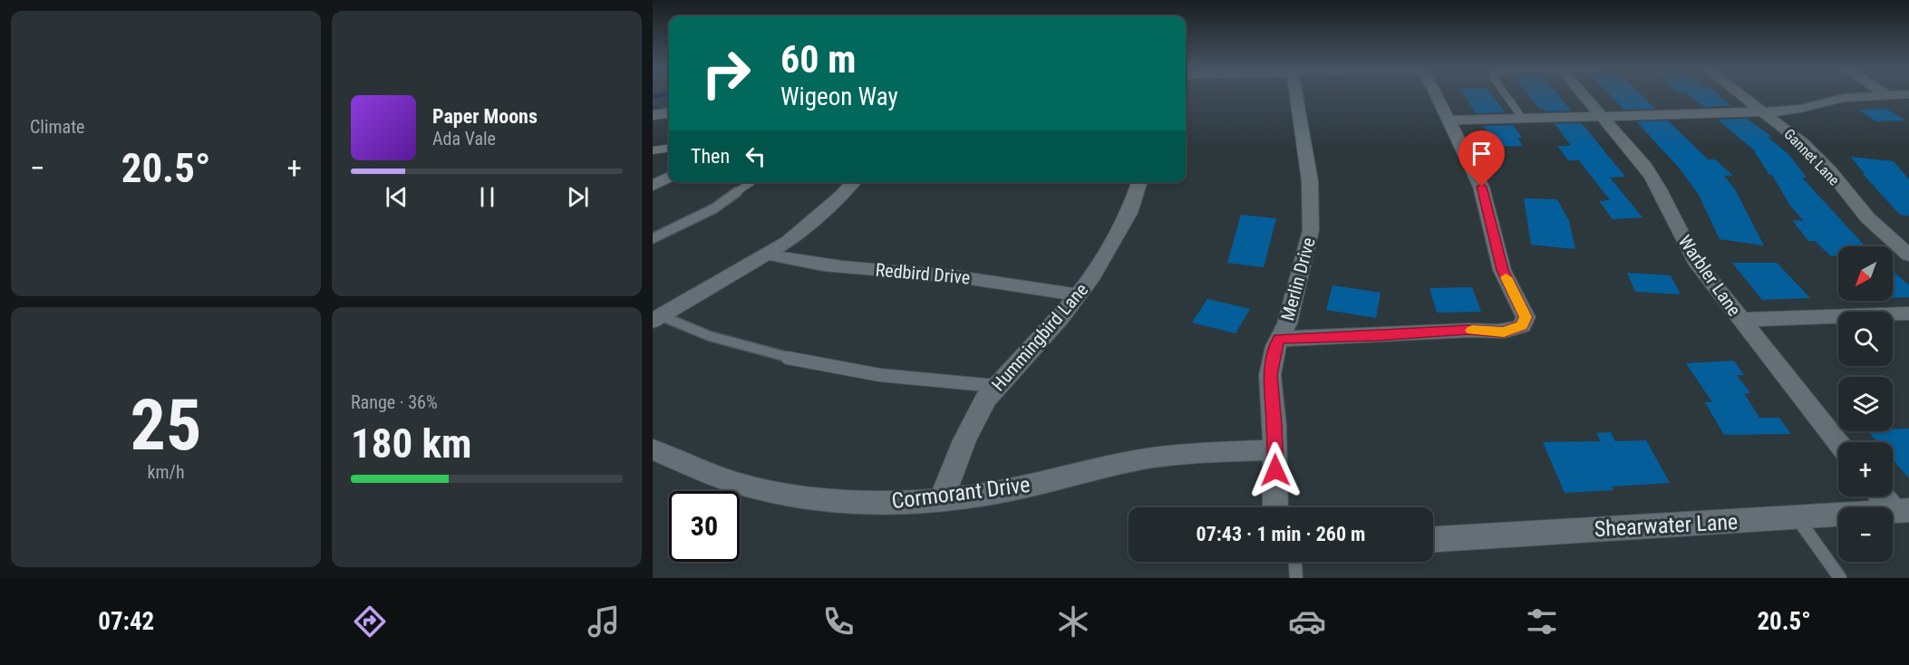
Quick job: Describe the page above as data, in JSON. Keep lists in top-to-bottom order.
{
  "streets": {
    "street": [
      "Gannet Lane",
      "Redbird Drive",
      "Warbler Lane",
      "Merlin Drive",
      "Hummingbird Lane",
      "Cormorant Drive",
      "Shearwater Lane"
    ]
  },
  "crossings": [
    ["Redbird Drive", "Hummingbird Lane"],
    ["Merlin Drive", "Cormorant Drive"],
    ["Hummingbird Lane", "Cormorant Drive"]
  ],
  "north": "bottom left",
  "page": {
    "tile": [
      "Climate",
      ["25", "km/h"],
      ["Range · 36%", "180 km"]
    ],
    "turn": ["60 m", "Wigeon Way"],
    "song": ["Paper Moons", "Ada Vale"],
    "then": "Then",
    "heat": ["−", "20.5°", "+"],
    "map_buttons": ["+", "−"],
    "limit": "30",
    "trip": "07:43 · 1 min · 260 m",
    "tabs": ["07:42", "20.5°"]
  }
}
